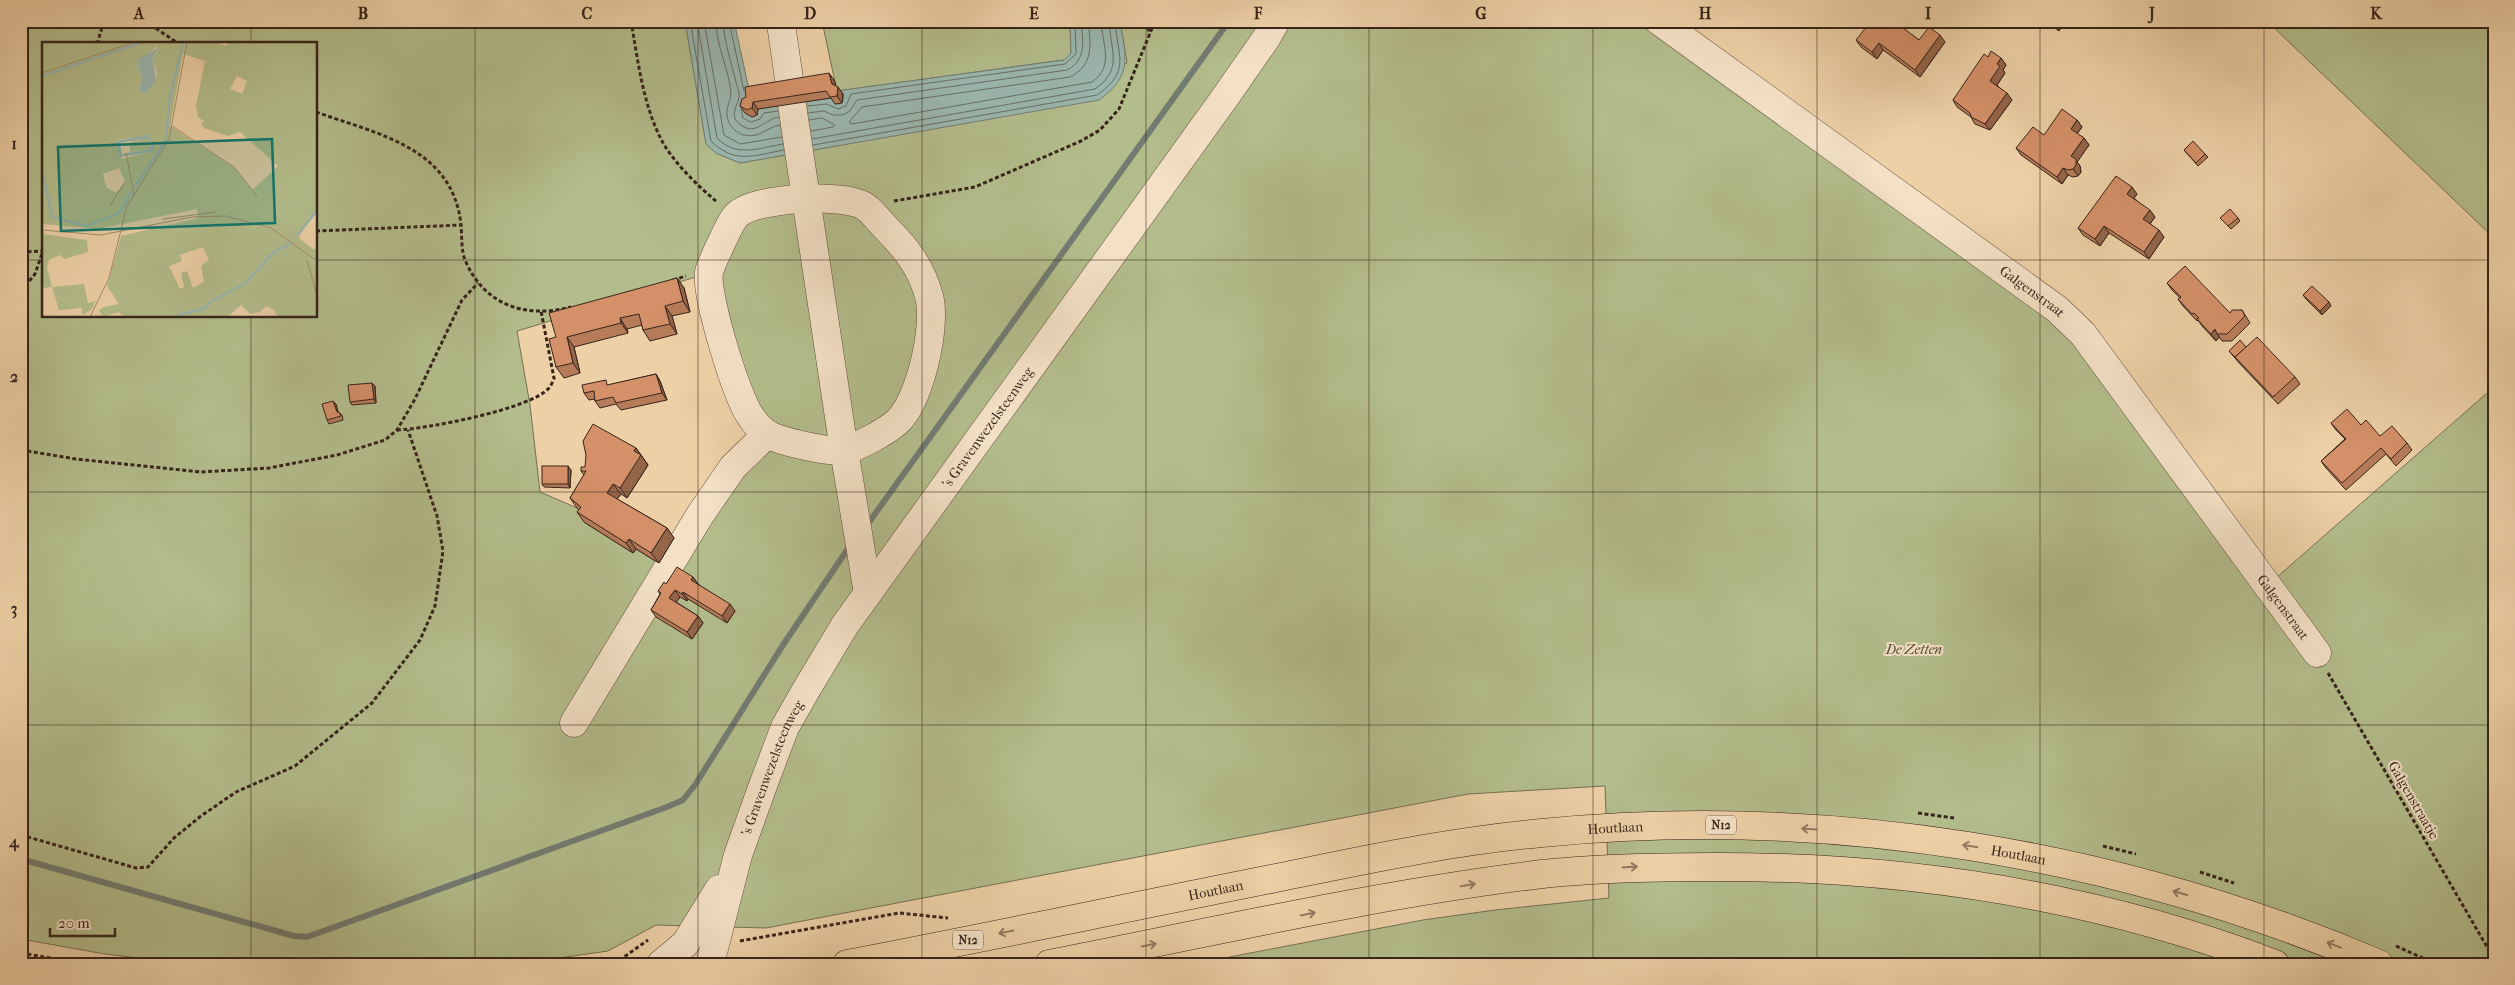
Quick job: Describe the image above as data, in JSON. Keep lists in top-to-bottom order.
{
  "streets": {
    "main road": ["N12", "Houtlaan"],
    "street": ["Galgenstraat", "'s Gravenwezelsteenweg"],
    "path": ["Galgenstraatje"]
  },
  "crossings": [
    ["Galgenstraat", "Galgenstraatje"]
  ],
  "parks": ["De Zetten"],
  "scale_bar": "20 m",
  "grid": {
    "columns": [
      "A",
      "B",
      "C",
      "D",
      "E",
      "F",
      "G",
      "H",
      "I",
      "J",
      "K"
    ],
    "rows": [
      "1",
      "2",
      "3",
      "4"
    ]
  }
}
